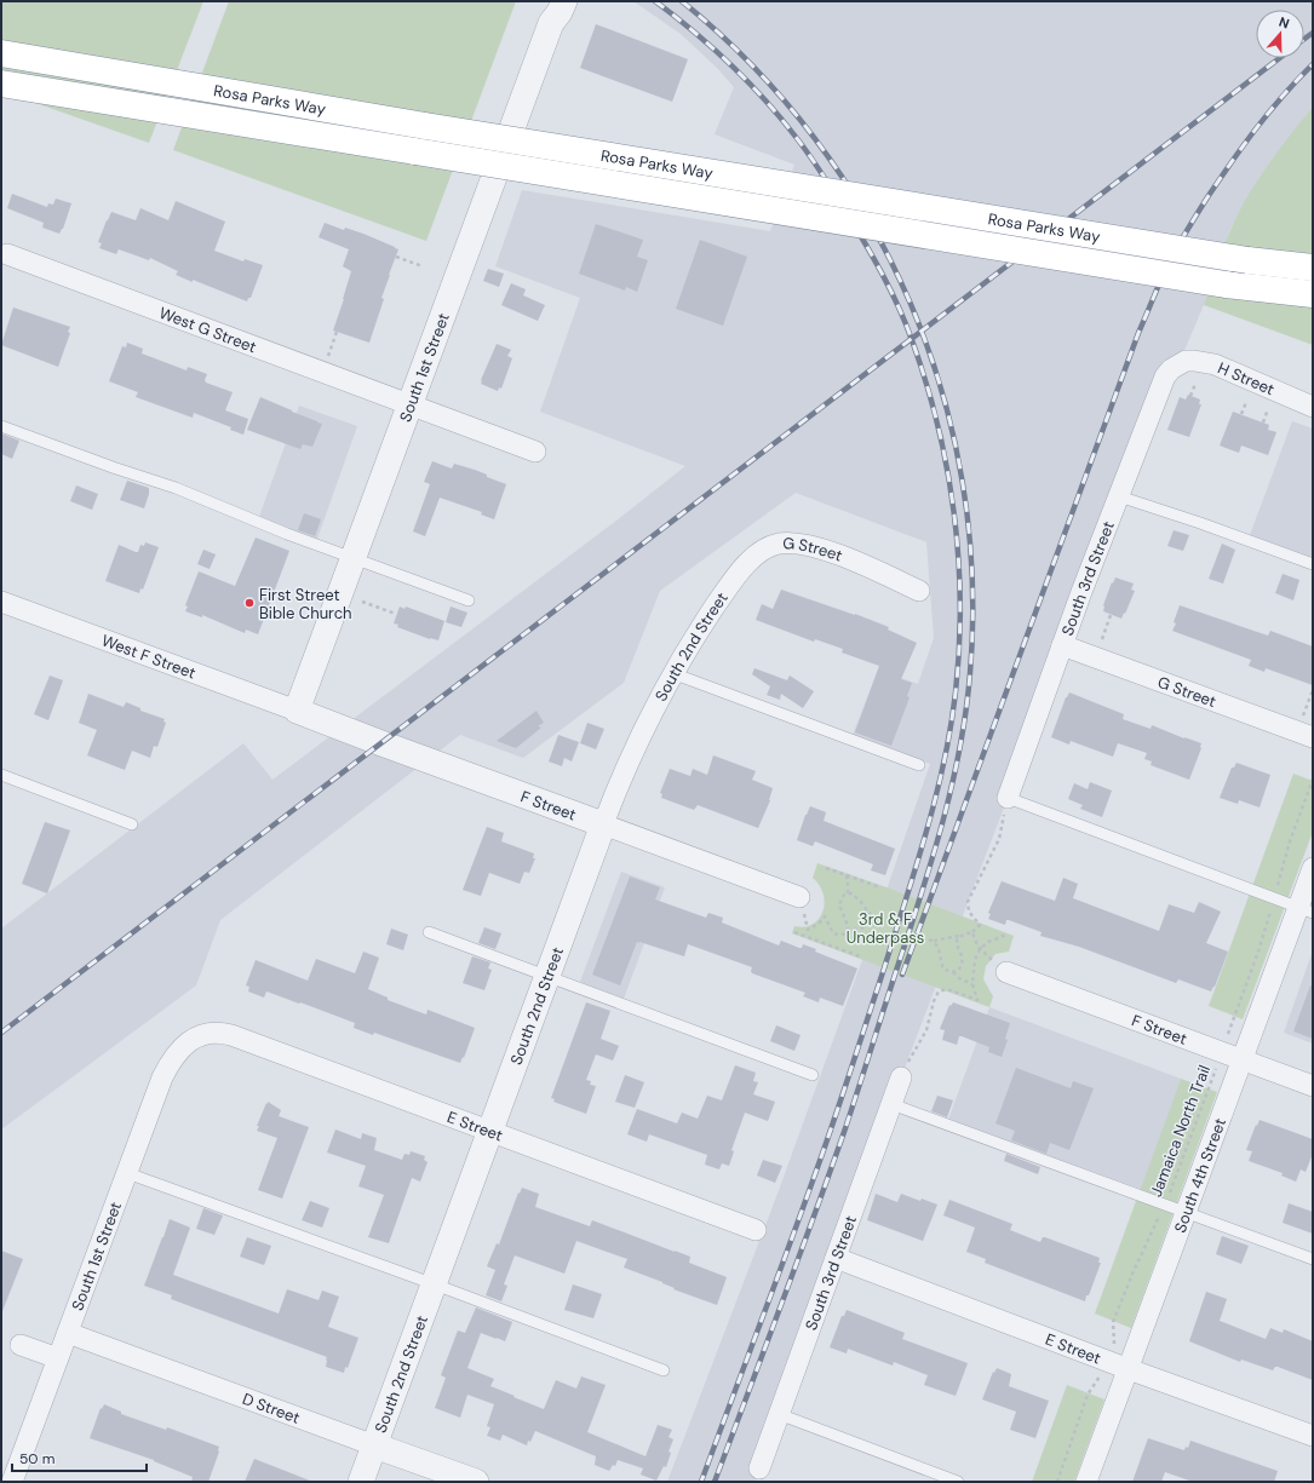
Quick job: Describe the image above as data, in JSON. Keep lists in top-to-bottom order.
{
  "streets": {
    "highway": ["Rosa Parks Way"],
    "street": [
      "West G Street",
      "South 1st Street",
      "H Street",
      "G Street",
      "South 3rd Street",
      "South 2nd Street",
      "West F Street",
      "F Street",
      "E Street",
      "South 4th Street",
      "D Street"
    ],
    "path": ["Jamaica North Trail"]
  },
  "crossings": [
    ["West G Street", "South 1st Street"],
    ["South 1st Street", "West F Street"],
    ["South 1st Street", "F Street"],
    ["South 1st Street", "E Street"],
    ["South 1st Street", "D Street"],
    ["H Street", "South 3rd Street"],
    ["G Street", "South 3rd Street"],
    ["G Street", "South 2nd Street"],
    ["South 3rd Street", "E Street"],
    ["South 2nd Street", "F Street"],
    ["South 2nd Street", "E Street"],
    ["South 2nd Street", "D Street"],
    ["West F Street", "F Street"],
    ["F Street", "Jamaica North Trail"],
    ["F Street", "South 4th Street"],
    ["E Street", "Jamaica North Trail"],
    ["E Street", "South 4th Street"]
  ],
  "parks": ["3rd & F Underpass"],
  "places": ["First Street Bible Church"],
  "scale_bar": "50 m",
  "north": "top"
}
